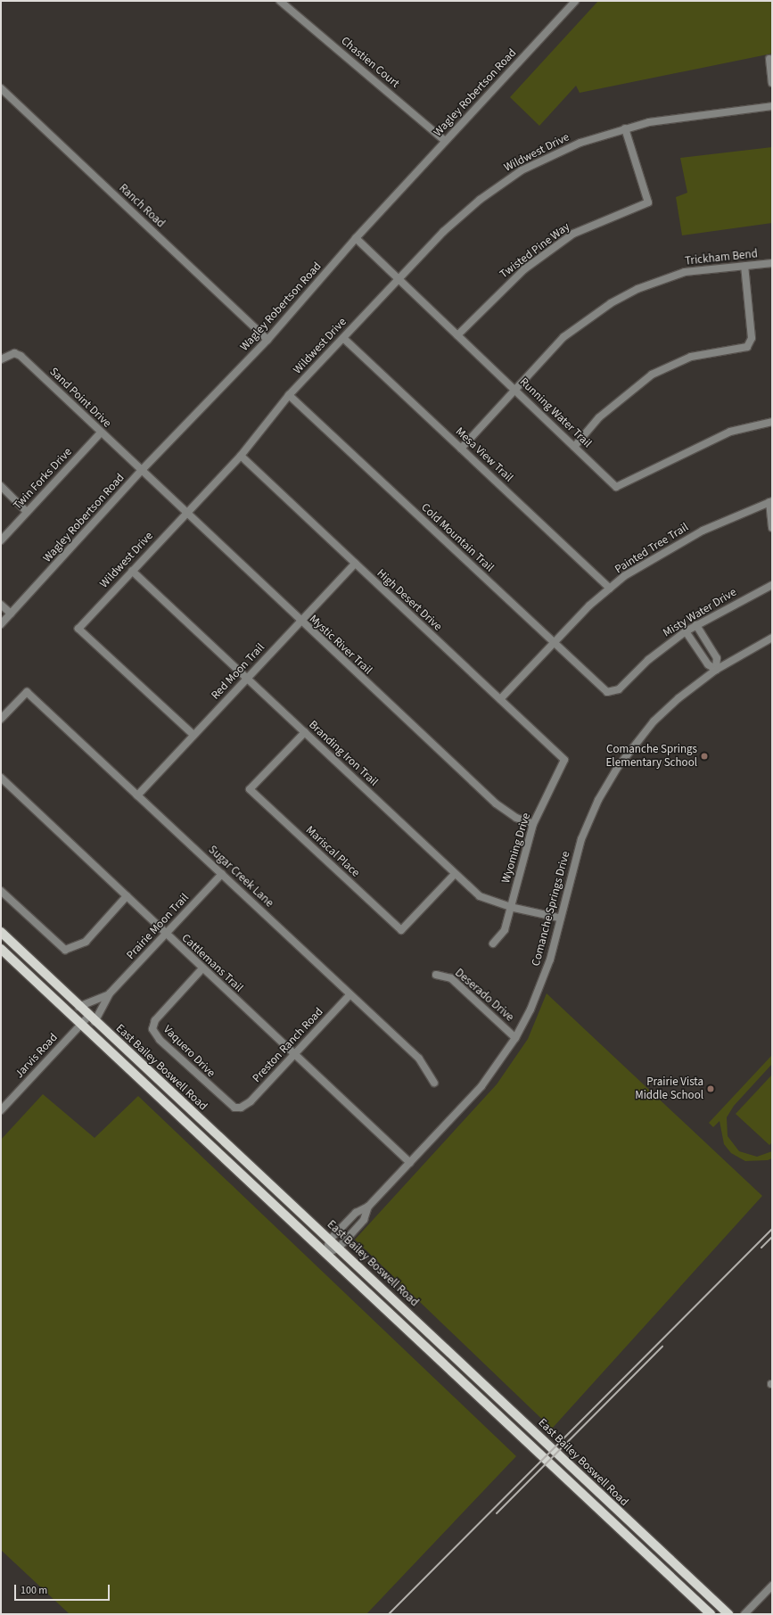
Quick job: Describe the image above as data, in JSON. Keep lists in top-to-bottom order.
{
  "streets": {
    "main road": ["East Bailey Boswell Road"],
    "street": [
      "Chastien Court",
      "Wagley Robertson Road",
      "Wildwest Drive",
      "Ranch Road",
      "Twisted Pine Way",
      "Trickham Bend",
      "Sand Point Drive",
      "Running Water Trail",
      "Mesa View Trail",
      "Twin Forks Drive",
      "Cold Mountain Trail",
      "Painted Tree Trail",
      "High Desert Drive",
      "Misty Water Drive",
      "Mystic River Trail",
      "Red Moon Trail",
      "Branding Iron Trail",
      "Wyoming Drive",
      "Mariscal Place",
      "Sugar Creek Lane",
      "Comanche Springs Drive",
      "Prairie Moon Trail",
      "Cattlemans Trail",
      "Deserado Drive",
      "Preston Ranch Road",
      "Vaquero Drive",
      "Jarvis Road"
    ]
  },
  "crossings": [
    ["Chastien Court", "Wagley Robertson Road"],
    ["Wagley Robertson Road", "Ranch Road"],
    ["Wagley Robertson Road", "Sand Point Drive"],
    ["Wagley Robertson Road", "Running Water Trail"],
    ["Wagley Robertson Road", "Mystic River Trail"],
    ["Wildwest Drive", "Twisted Pine Way"],
    ["Wildwest Drive", "Running Water Trail"],
    ["Wildwest Drive", "Mesa View Trail"],
    ["Wildwest Drive", "Cold Mountain Trail"],
    ["Wildwest Drive", "High Desert Drive"],
    ["Wildwest Drive", "Mystic River Trail"],
    ["Wildwest Drive", "Red Moon Trail"],
    ["Wildwest Drive", "Branding Iron Trail"],
    ["Twisted Pine Way", "Running Water Trail"],
    ["Trickham Bend", "Running Water Trail"],
    ["Trickham Bend", "Mesa View Trail"],
    ["Sand Point Drive", "Twin Forks Drive"],
    ["Sand Point Drive", "Mystic River Trail"],
    ["Mesa View Trail", "Painted Tree Trail"],
    ["Cold Mountain Trail", "Painted Tree Trail"],
    ["Cold Mountain Trail", "Misty Water Drive"],
    ["Painted Tree Trail", "High Desert Drive"],
    ["High Desert Drive", "Red Moon Trail"],
    ["High Desert Drive", "Wyoming Drive"],
    ["Mystic River Trail", "Red Moon Trail"],
    ["Mystic River Trail", "Wyoming Drive"],
    ["Red Moon Trail", "Branding Iron Trail"],
    ["Red Moon Trail", "Sugar Creek Lane"],
    ["Branding Iron Trail", "Wyoming Drive"],
    ["Branding Iron Trail", "Mariscal Place"],
    ["Branding Iron Trail", "Comanche Springs Drive"],
    ["Sugar Creek Lane", "Prairie Moon Trail"],
    ["Sugar Creek Lane", "Preston Ranch Road"],
    ["Comanche Springs Drive", "Cattlemans Trail"],
    ["Comanche Springs Drive", "Deserado Drive"],
    ["Comanche Springs Drive", "East Bailey Boswell Road"],
    ["Prairie Moon Trail", "Cattlemans Trail"],
    ["Prairie Moon Trail", "Jarvis Road"],
    ["Prairie Moon Trail", "East Bailey Boswell Road"],
    ["Cattlemans Trail", "Preston Ranch Road"],
    ["Cattlemans Trail", "Vaquero Drive"],
    ["Preston Ranch Road", "Vaquero Drive"],
    ["Jarvis Road", "East Bailey Boswell Road"]
  ],
  "places": ["Comanche Springs Elementary School", "Prairie Vista Middle School"],
  "scale_bar": "100 m"
}
